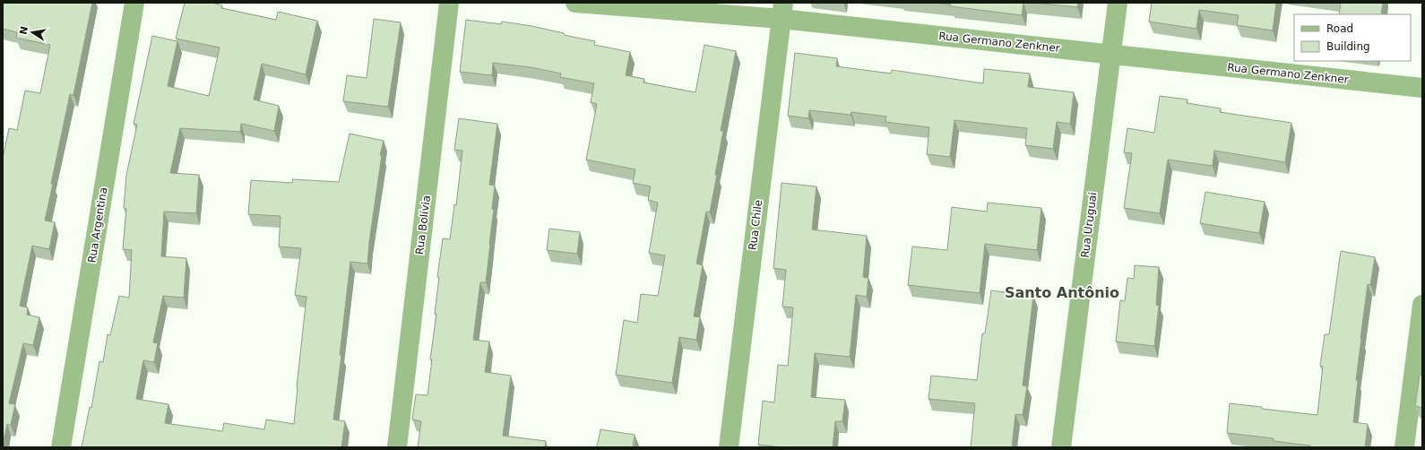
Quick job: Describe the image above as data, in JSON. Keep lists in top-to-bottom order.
{
  "streets": {
    "street": [
      "Rua Germano Zenkner",
      "Rua Argentina",
      "Rua Bolívia",
      "Rua Chile",
      "Rua Uruguai"
    ]
  },
  "crossings": [
    ["Rua Germano Zenkner", "Rua Chile"],
    ["Rua Germano Zenkner", "Rua Uruguai"]
  ],
  "districts": ["Santo Antônio"],
  "legend": ["Road", "Building"],
  "north": "left"
}
